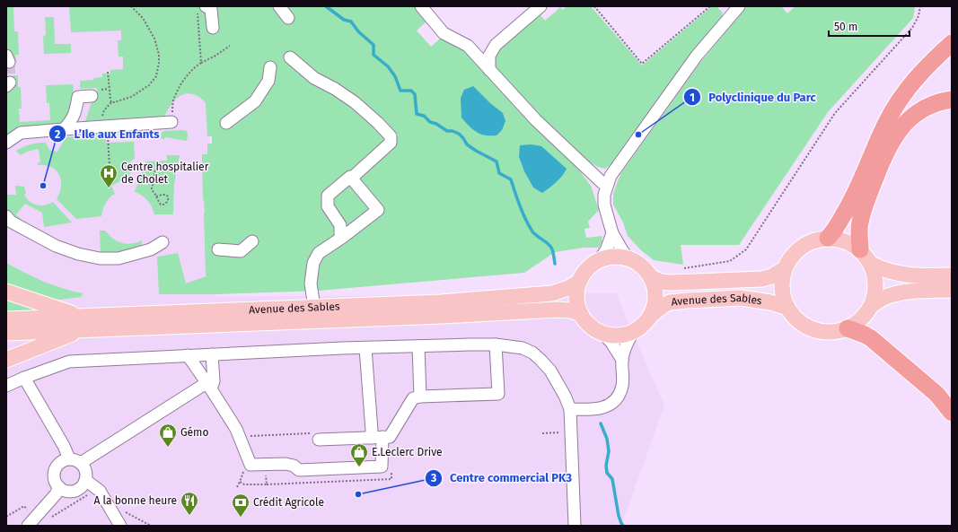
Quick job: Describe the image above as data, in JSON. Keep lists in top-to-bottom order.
{
  "streets": {
    "main road": ["Avenue des Sables"]
  },
  "places": {
    "other": ["Polyclinique du Parc", "L’Ile aux Enfants", "Centre commercial PK3"],
    "hospital": ["Centre hospitalier de Cholet"],
    "shop": ["Gémo", "E.Leclerc Drive"],
    "restaurant": ["A la bonne heure"],
    "bank": ["Crédit Agricole"]
  },
  "scale_bar": "50 m"
}
